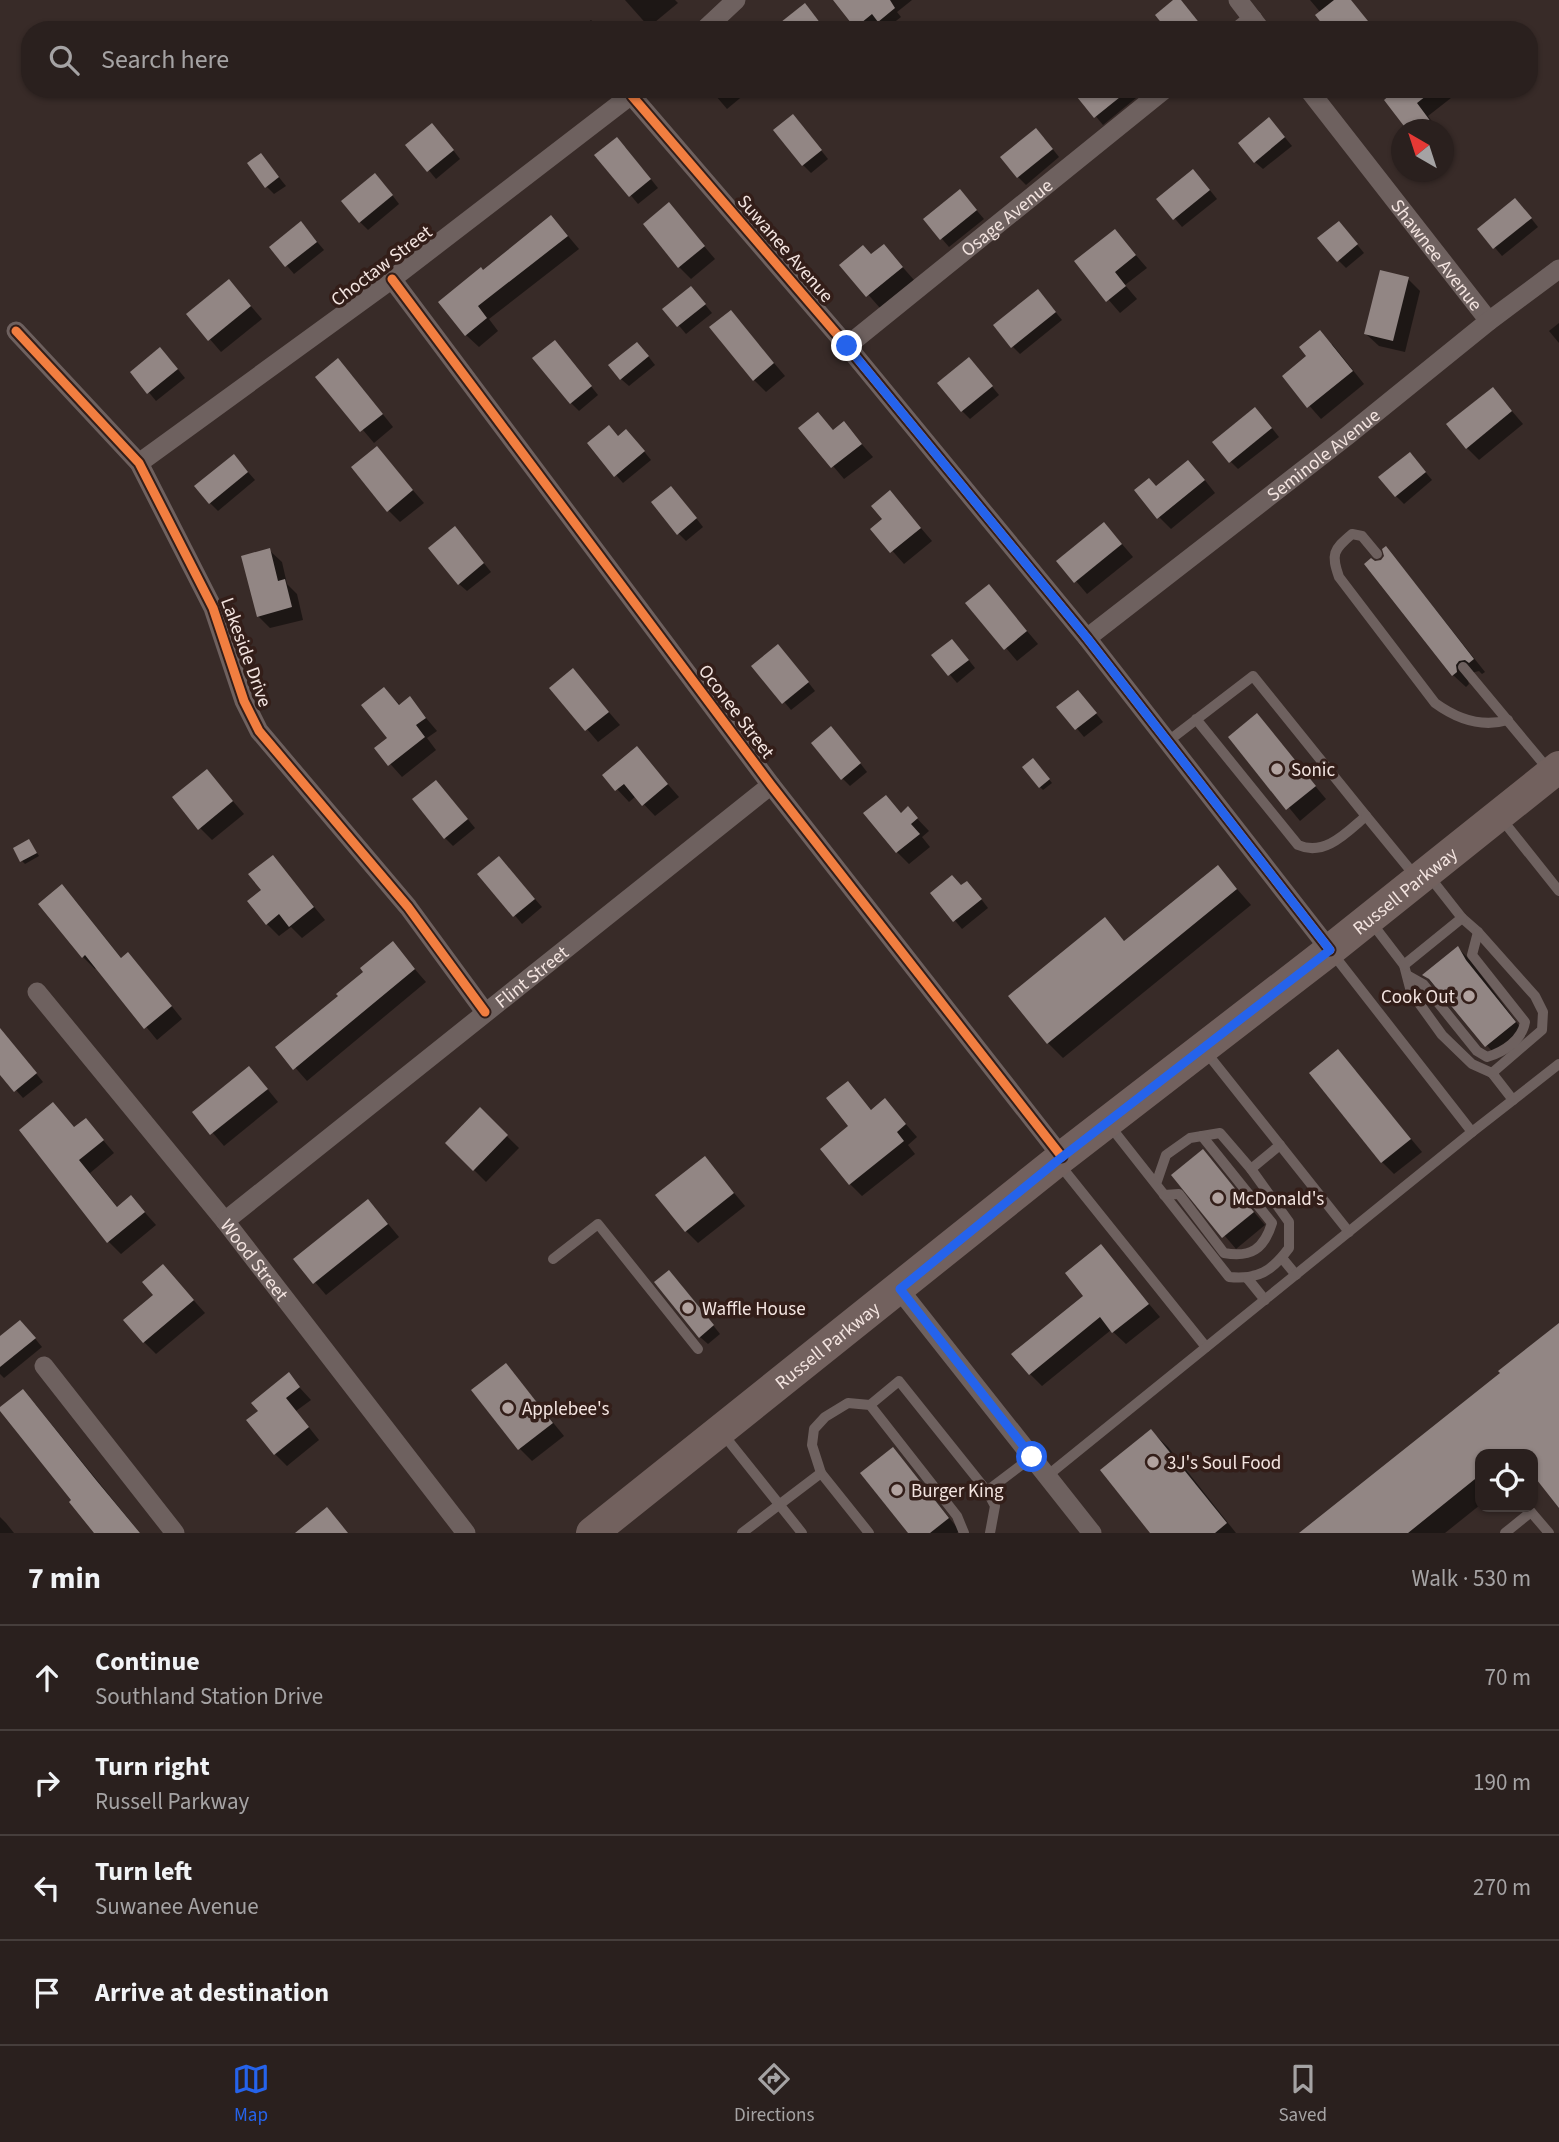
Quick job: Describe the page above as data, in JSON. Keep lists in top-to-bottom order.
{
  "streets": {
    "main road": ["Russell Parkway"],
    "street": [
      "Osage Avenue",
      "Suwanee Avenue",
      "Shawnee Avenue",
      "Choctaw Street",
      "Seminole Avenue",
      "Lakeside Drive",
      "Oconee Street",
      "Flint Street",
      "Wood Street"
    ]
  },
  "crossings": [
    ["Osage Avenue", "Suwanee Avenue"],
    ["Suwanee Avenue", "Seminole Avenue"],
    ["Suwanee Avenue", "Russell Parkway"],
    ["Shawnee Avenue", "Seminole Avenue"],
    ["Choctaw Street", "Lakeside Drive"],
    ["Choctaw Street", "Oconee Street"],
    ["Lakeside Drive", "Flint Street"],
    ["Oconee Street", "Russell Parkway"],
    ["Oconee Street", "Flint Street"],
    ["Flint Street", "Wood Street"]
  ],
  "places": [
    "Sonic",
    "Cook Out",
    "McDonald's",
    "Waffle House",
    "Applebee's",
    "3J's Soul Food",
    "Burger King"
  ],
  "north": "top left",
  "page": {
    "search": "Search here",
    "heading": ["7 min", "Walk · 530 m"],
    "list": [
      ["Continue", "Southland Station Drive", "70 m"],
      ["Turn right", "Russell Parkway", "190 m"],
      ["Turn left", "Suwanee Avenue", "270 m"],
      "Arrive at destination"
    ],
    "nav": ["Map", "Directions", "Saved"]
  }
}
